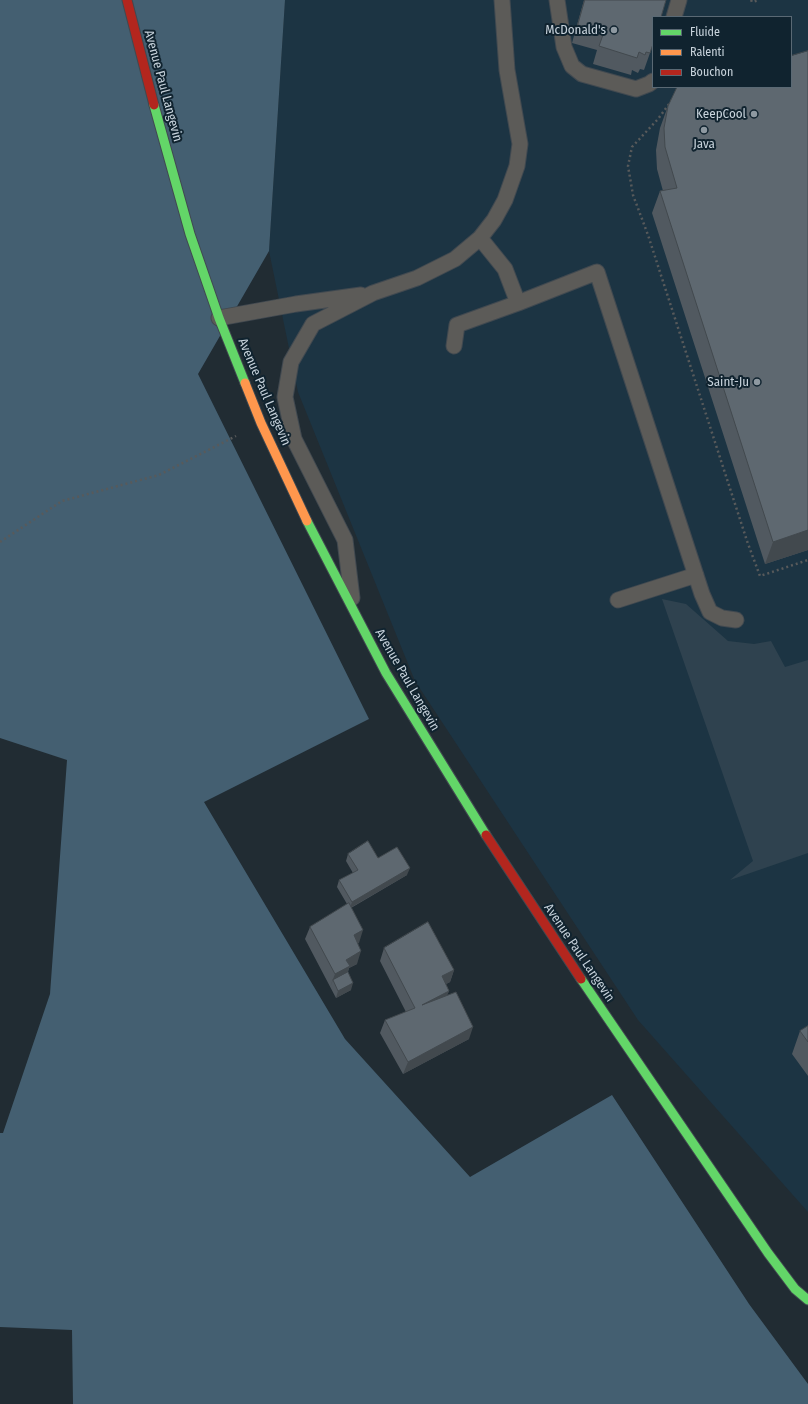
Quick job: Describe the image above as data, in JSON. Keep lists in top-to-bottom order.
{
  "streets": {
    "main road": ["Avenue Paul Langevin"]
  },
  "places": [
    "McDonald's",
    "KeepCool",
    "Java",
    "Saint-Ju"
  ],
  "legend": ["Fluide", "Ralenti", "Bouchon"]
}
